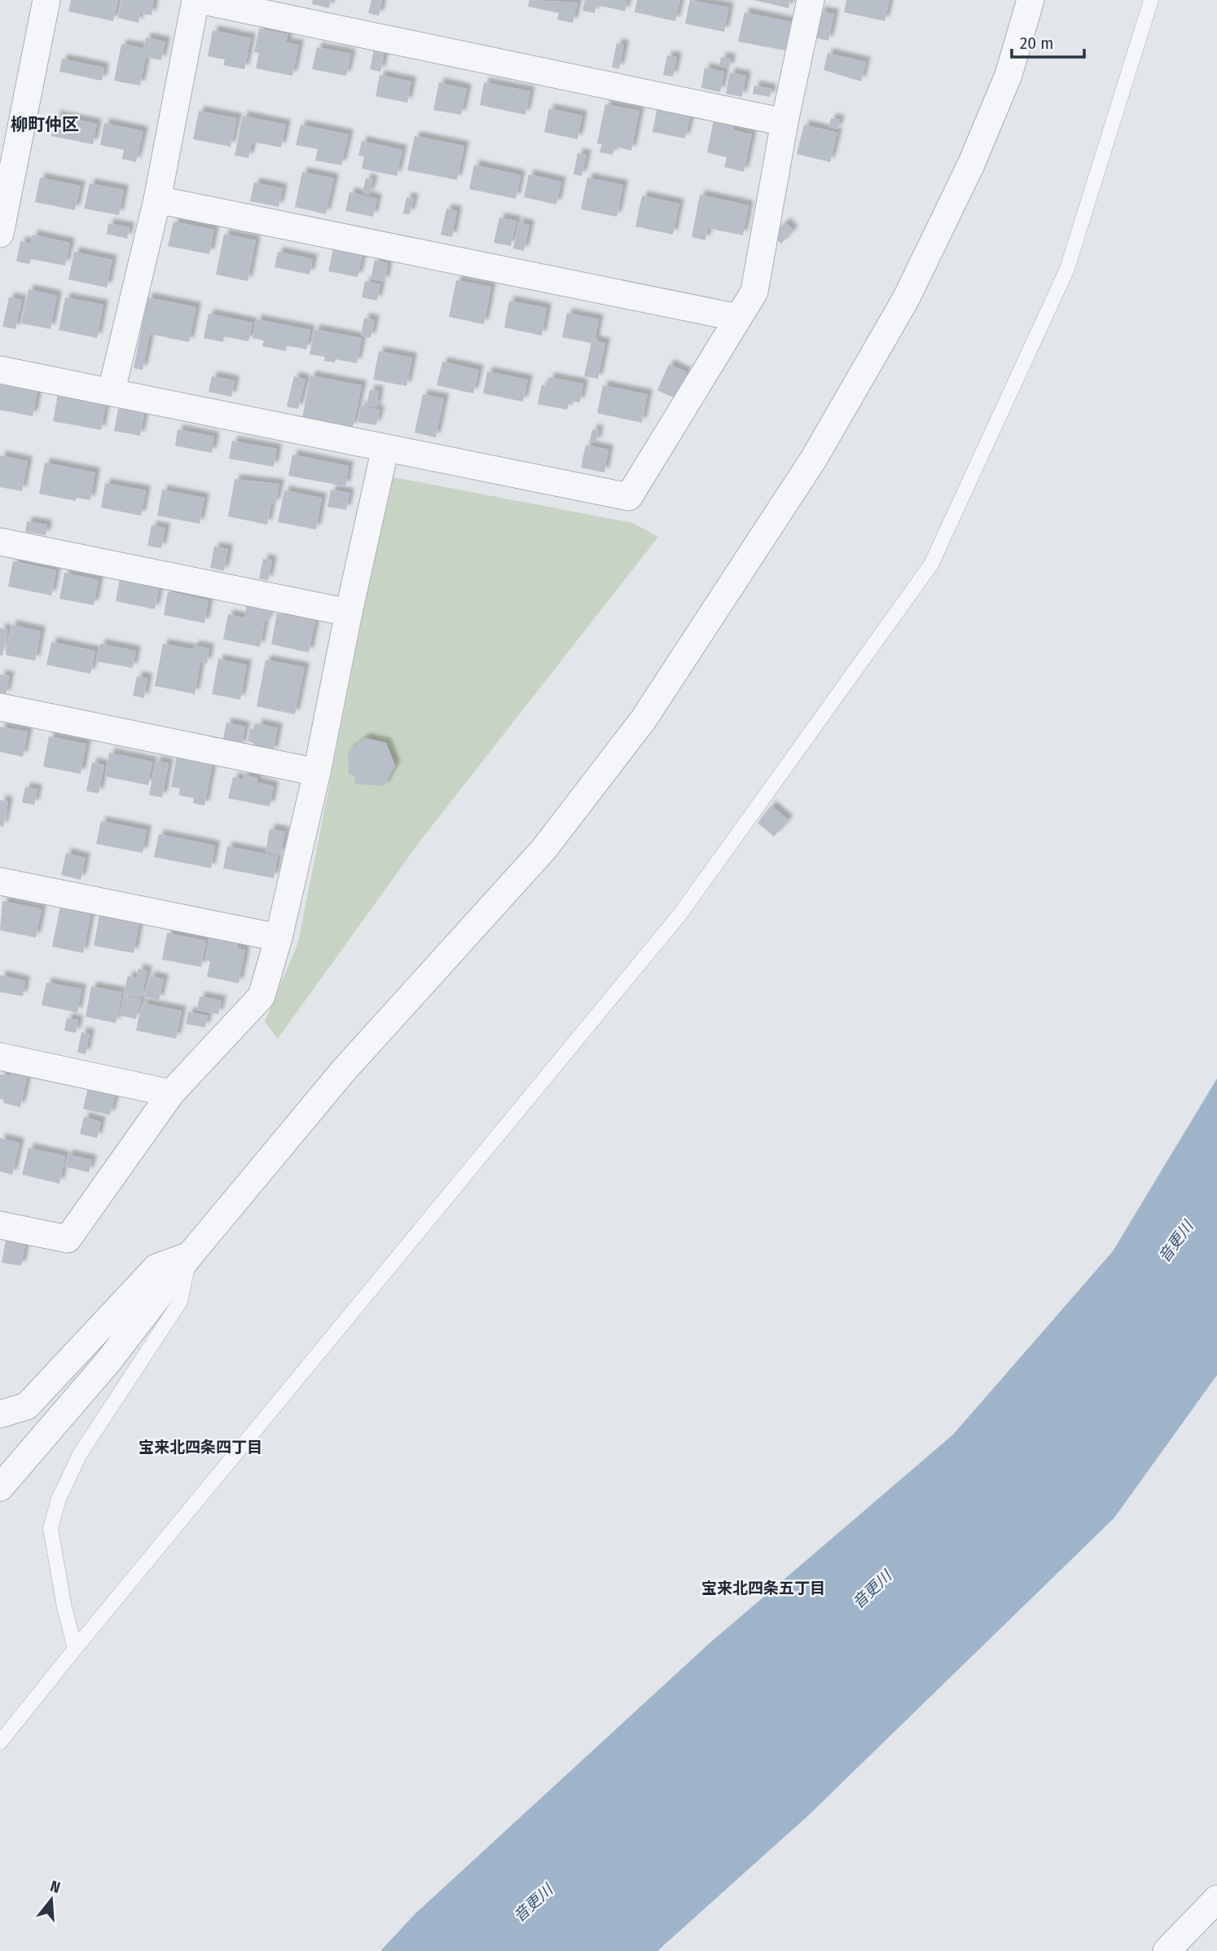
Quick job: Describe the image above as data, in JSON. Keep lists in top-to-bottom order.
{
  "districts": ["柳町仲区", "宝来北四条四丁目", "宝来北四条五丁目"],
  "water": ["音更川"],
  "scale_bar": "20 m",
  "north": "top"
}
